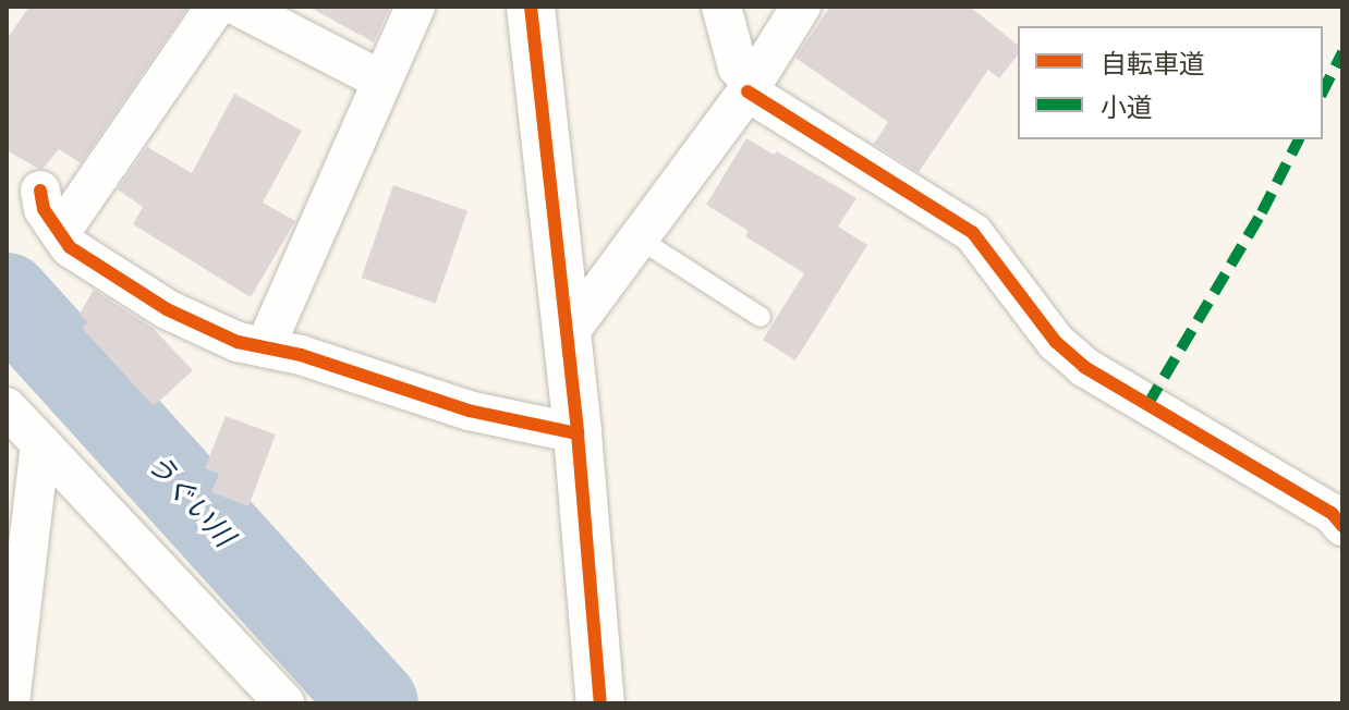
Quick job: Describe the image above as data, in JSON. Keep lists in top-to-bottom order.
{
  "water": ["うぐい川"],
  "legend": ["自転車道", "小道"]
}
